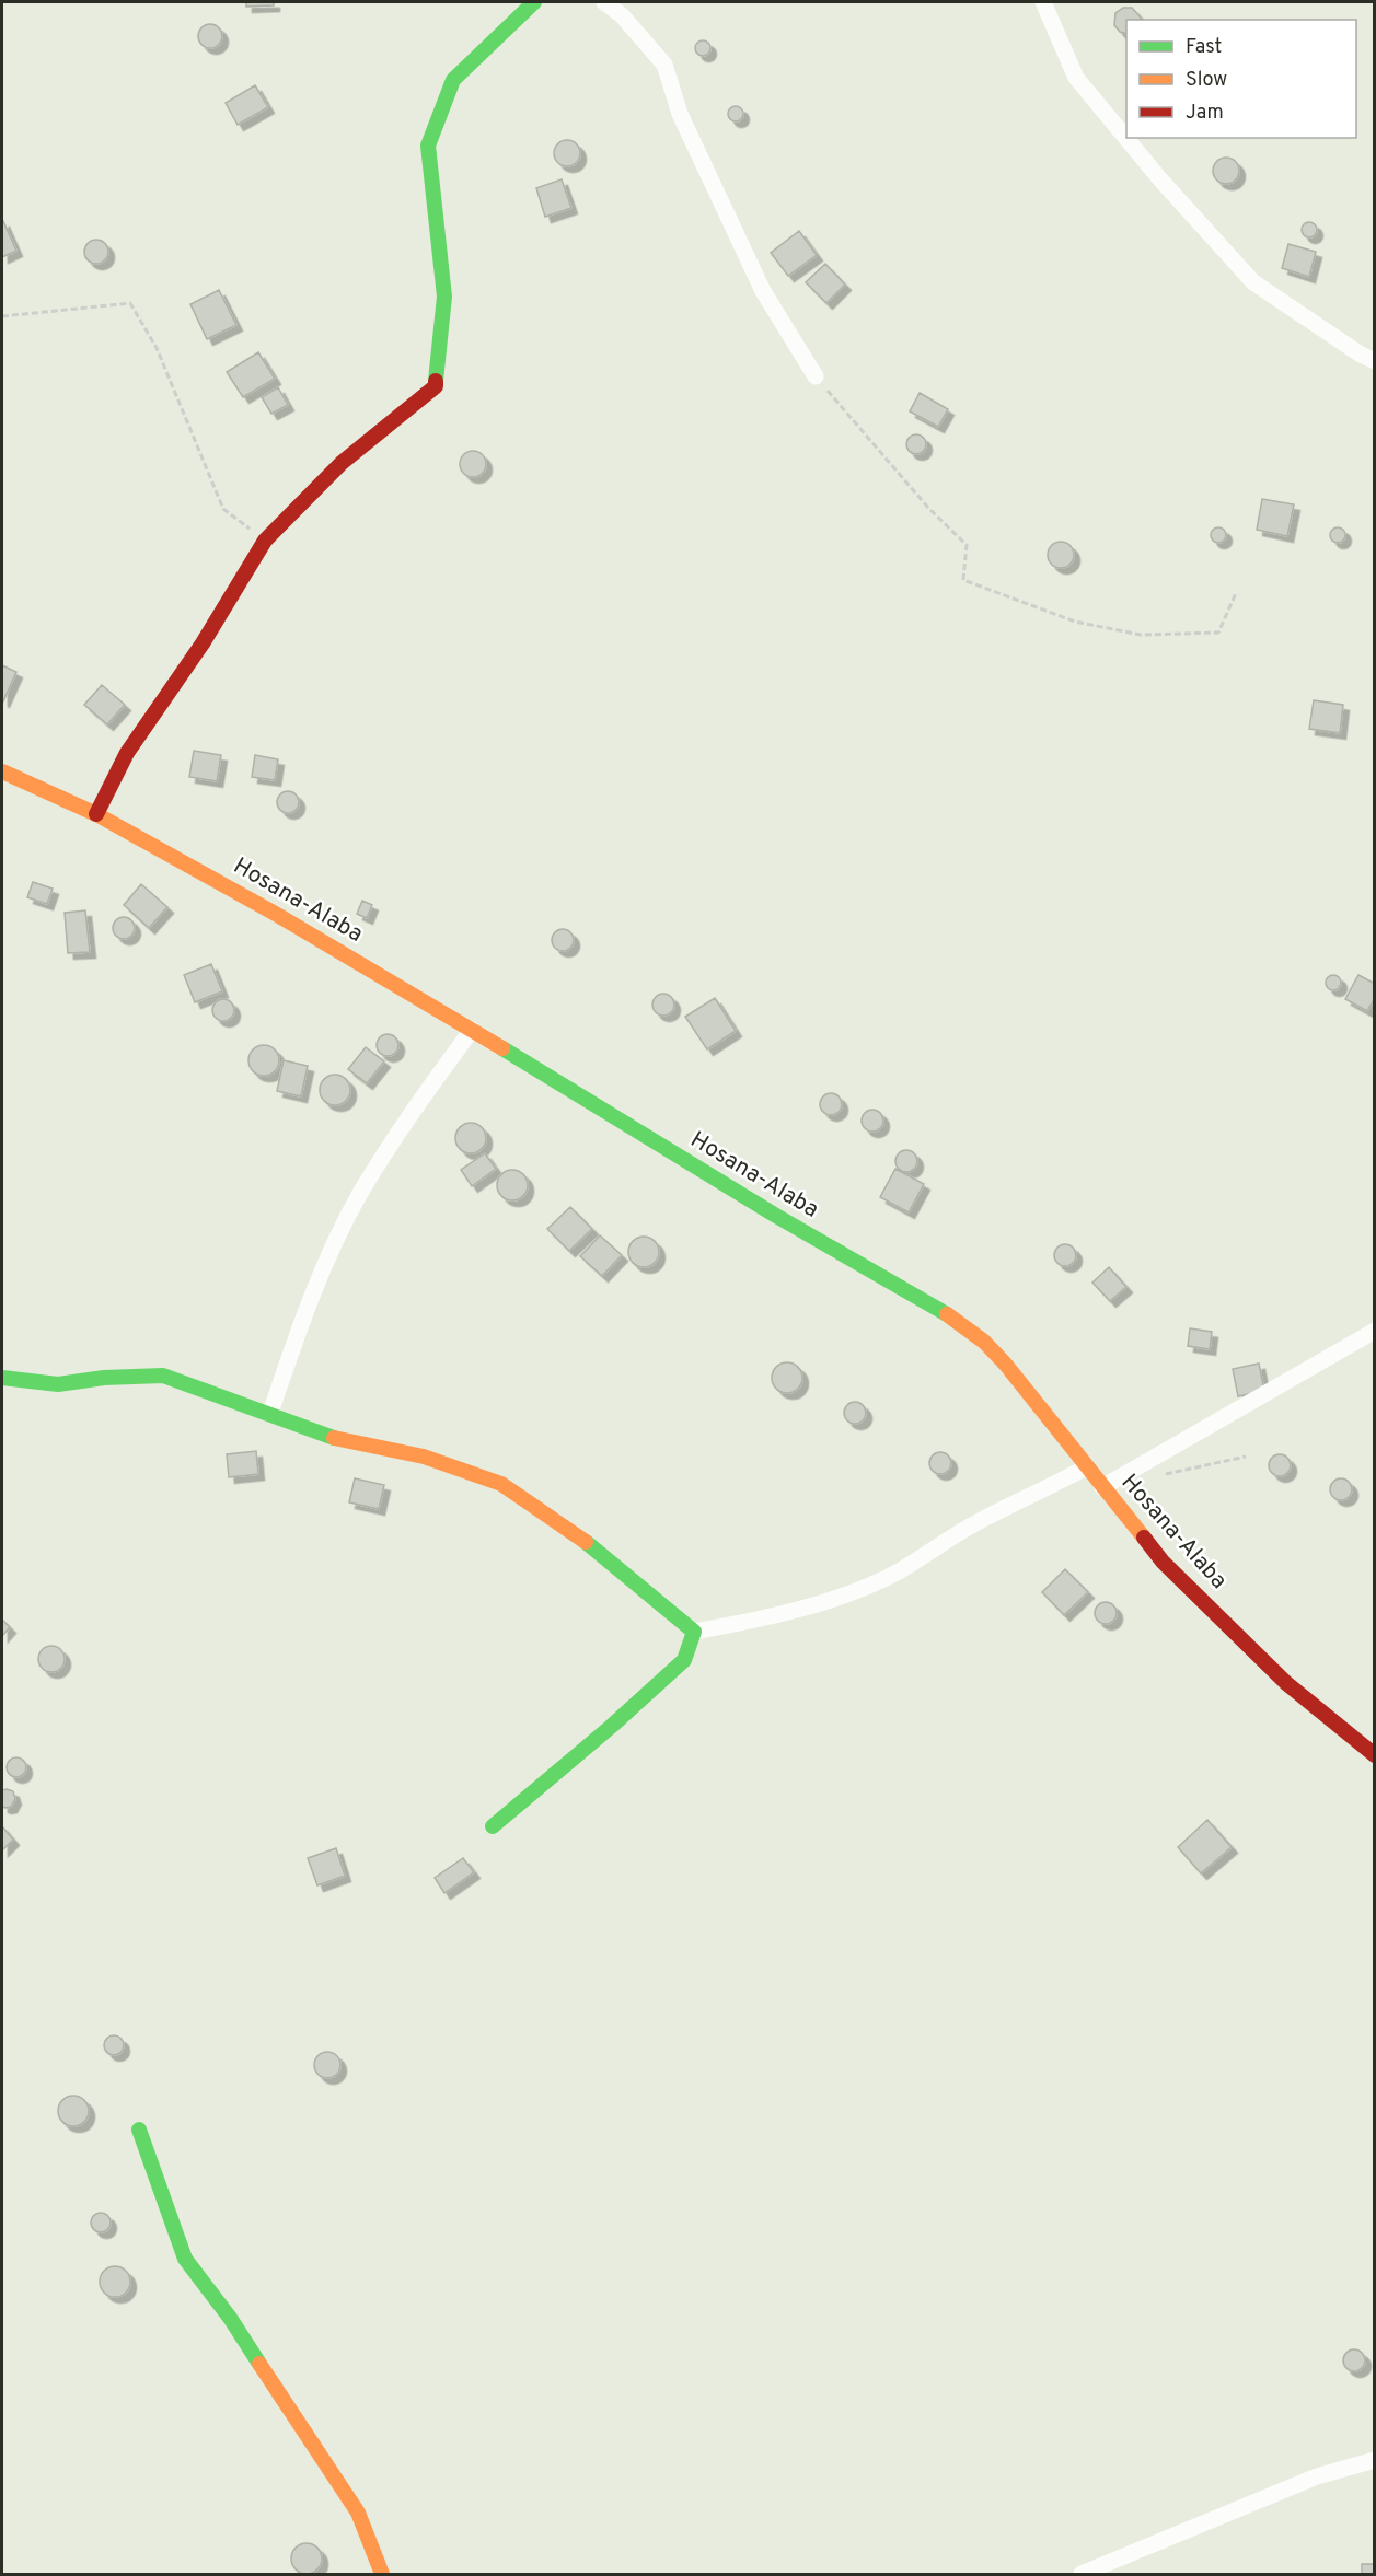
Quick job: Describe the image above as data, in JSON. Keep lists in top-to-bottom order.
{
  "streets": {
    "street": ["Hosana-Alaba"]
  },
  "legend": ["Fast", "Slow", "Jam"]
}
